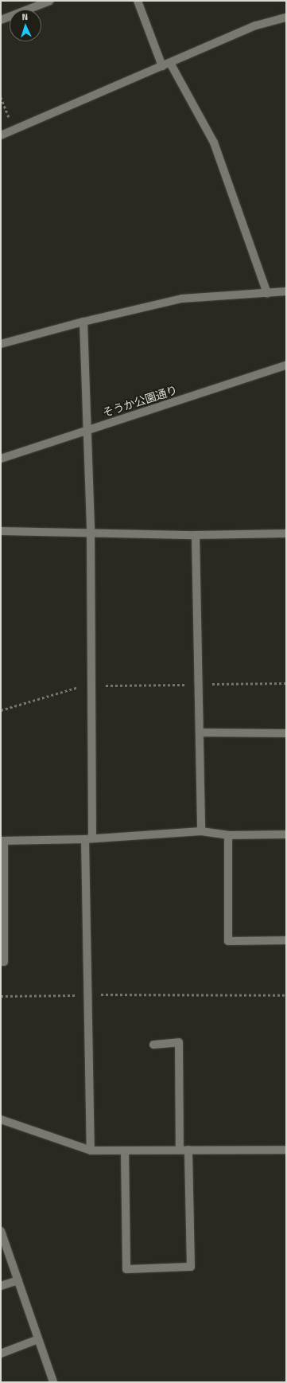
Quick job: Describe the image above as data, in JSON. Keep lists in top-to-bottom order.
{
  "streets": {
    "street": ["そうか公園通り"]
  },
  "north": "top"
}
